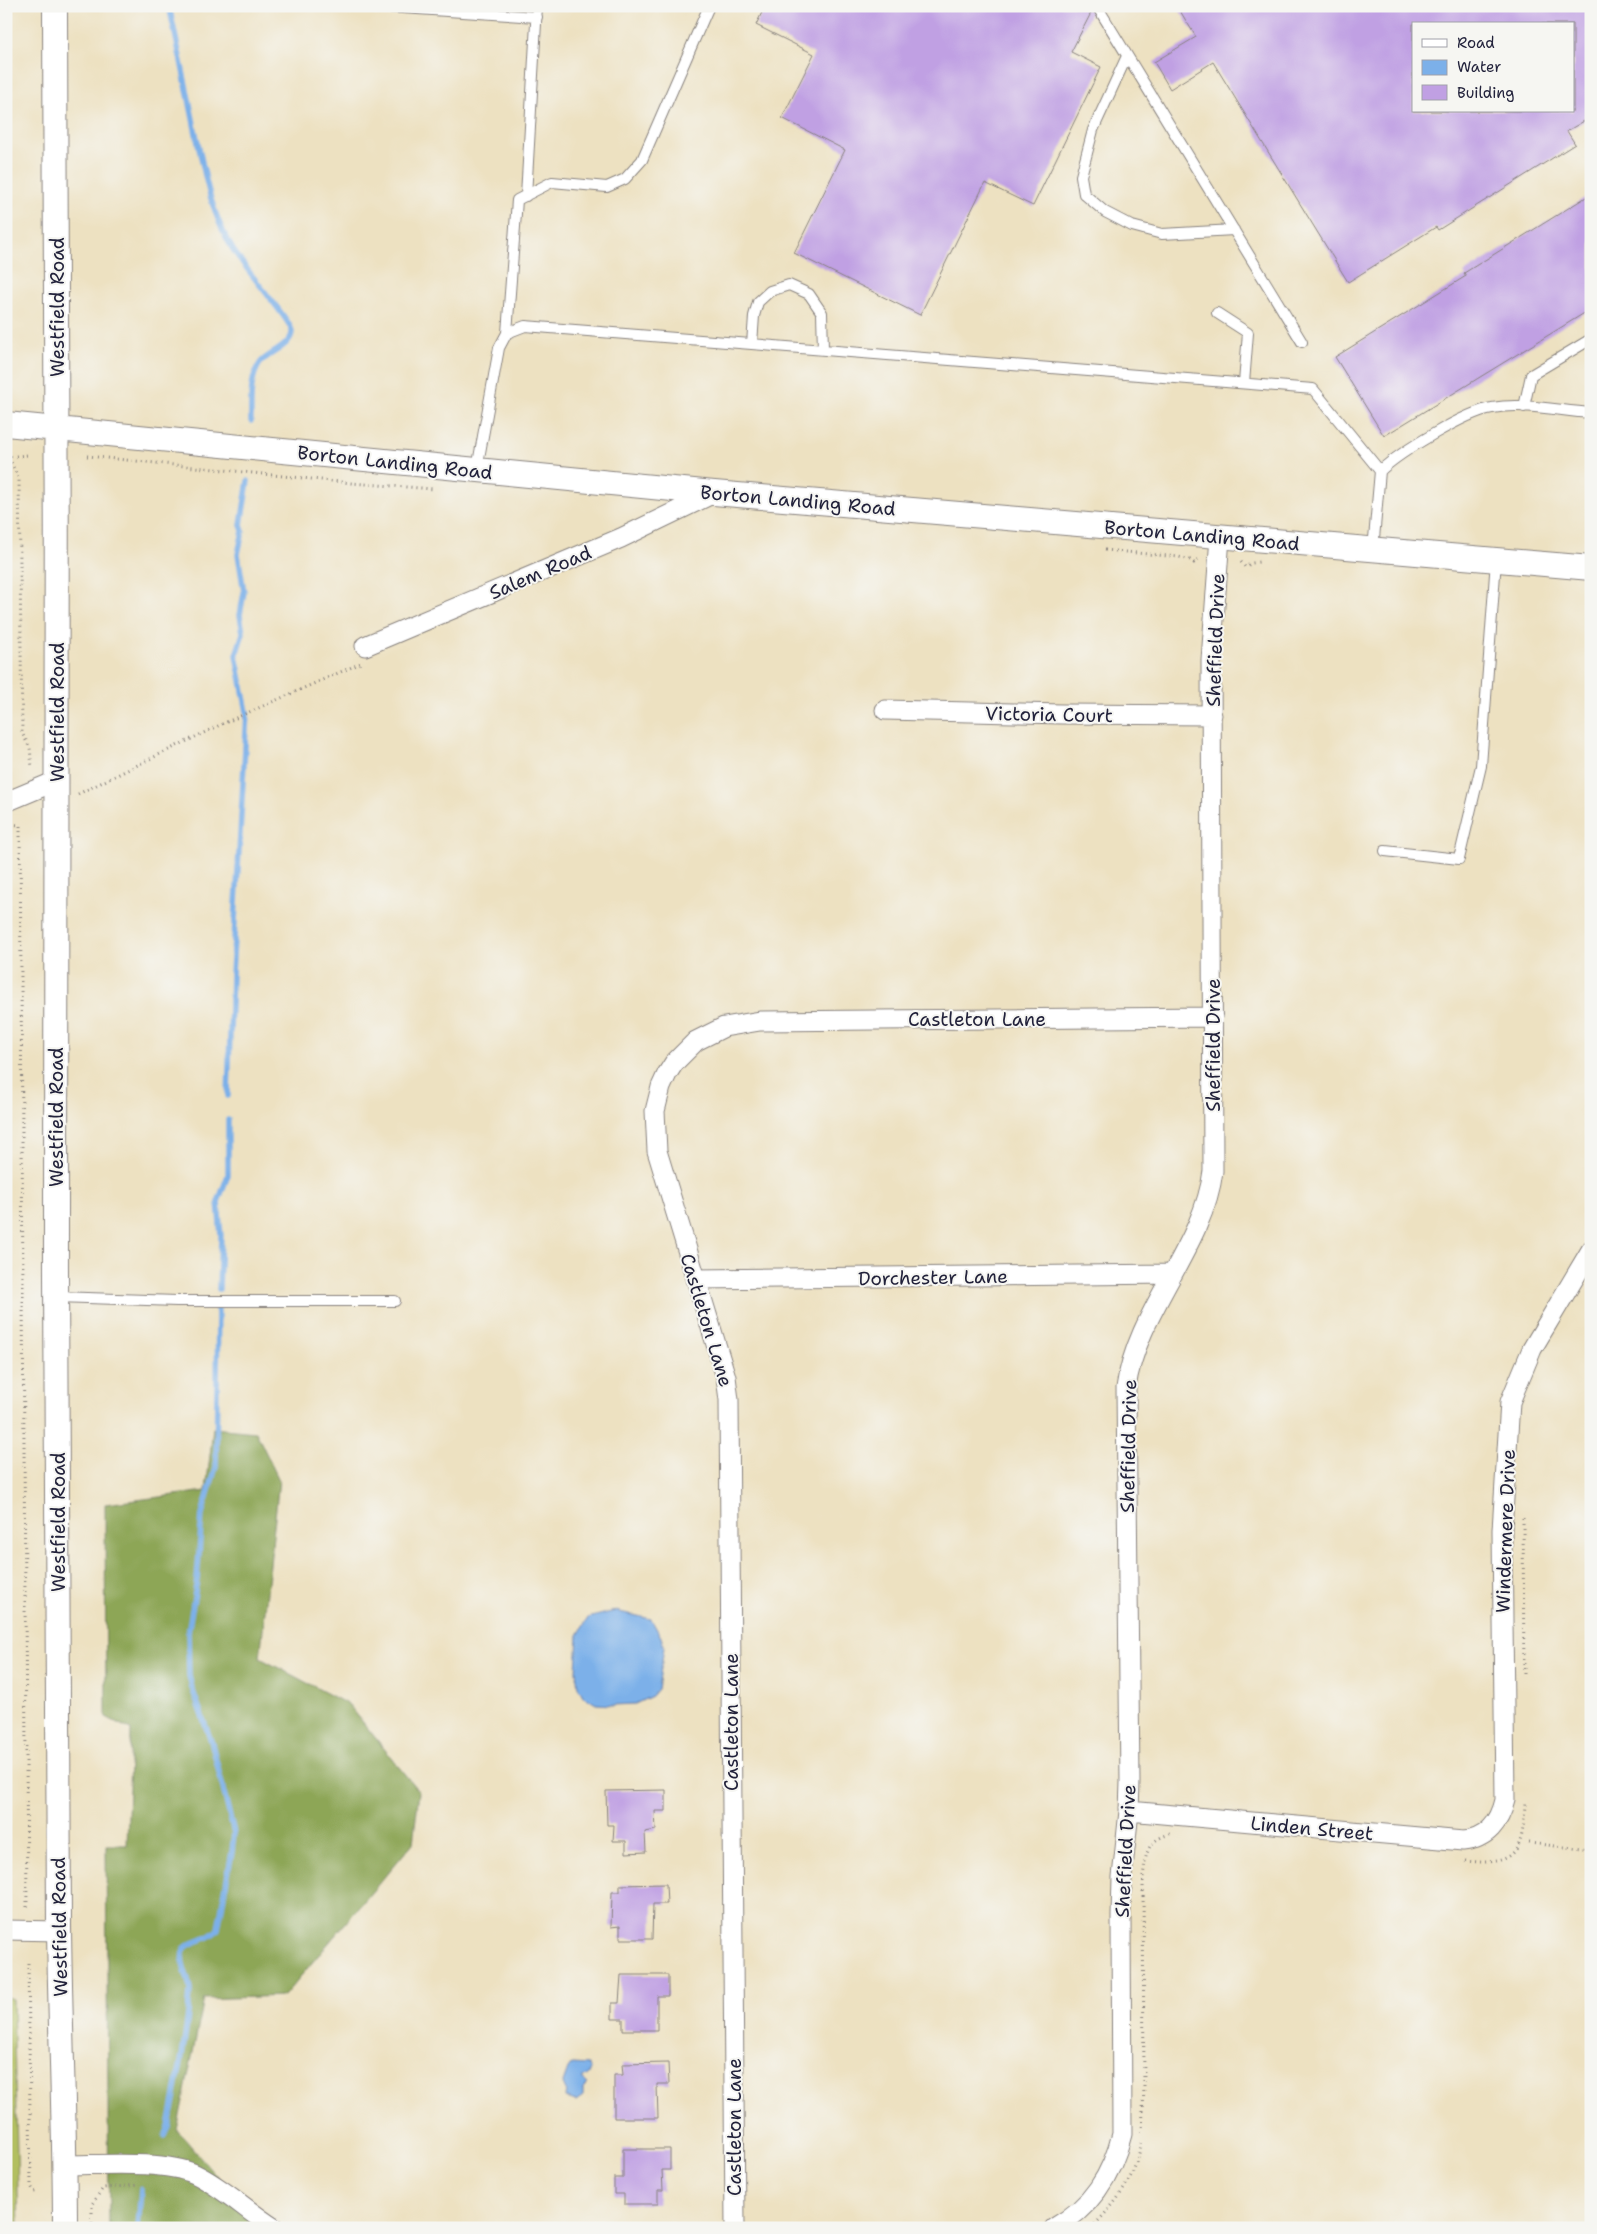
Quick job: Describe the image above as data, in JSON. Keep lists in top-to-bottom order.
{
  "streets": {
    "street": [
      "Westfield Road",
      "Borton Landing Road",
      "Salem Road",
      "Sheffield Drive",
      "Victoria Court",
      "Castleton Lane",
      "Dorchester Lane",
      "Windermere Drive",
      "Linden Street"
    ]
  },
  "crossings": [
    ["Westfield Road", "Borton Landing Road"],
    ["Borton Landing Road", "Salem Road"],
    ["Borton Landing Road", "Sheffield Drive"],
    ["Sheffield Drive", "Victoria Court"],
    ["Sheffield Drive", "Castleton Lane"],
    ["Sheffield Drive", "Dorchester Lane"],
    ["Sheffield Drive", "Linden Street"],
    ["Castleton Lane", "Dorchester Lane"],
    ["Windermere Drive", "Linden Street"]
  ],
  "legend": ["Road", "Water", "Building"]
}
